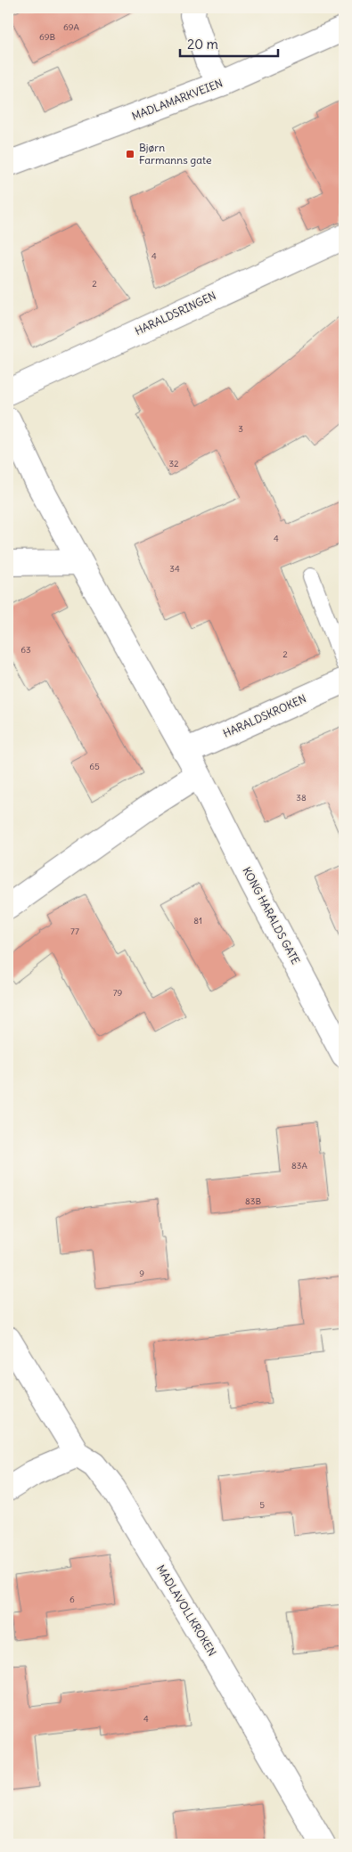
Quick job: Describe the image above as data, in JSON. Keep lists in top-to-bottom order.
{
  "streets": {
    "street": [
      "MADLAMARKVEIEN",
      "HARALDSRINGEN",
      "HARALDSKROKEN",
      "KONG HARALDS GATE",
      "MADLAVOLLKROKEN"
    ]
  },
  "crossings": [
    ["HARALDSKROKEN", "KONG HARALDS GATE"]
  ],
  "places": {
    "transit": ["Bjørn Farmanns gate"]
  },
  "house_numbers": [
    "69A",
    "69B",
    "4",
    "2",
    "3",
    "32",
    "4",
    "34",
    "63",
    "2",
    "65",
    "38",
    "81",
    "77",
    "79",
    "83A",
    "83B",
    "9",
    "5",
    "6",
    "4"
  ],
  "scale_bar": "20 m"
}
